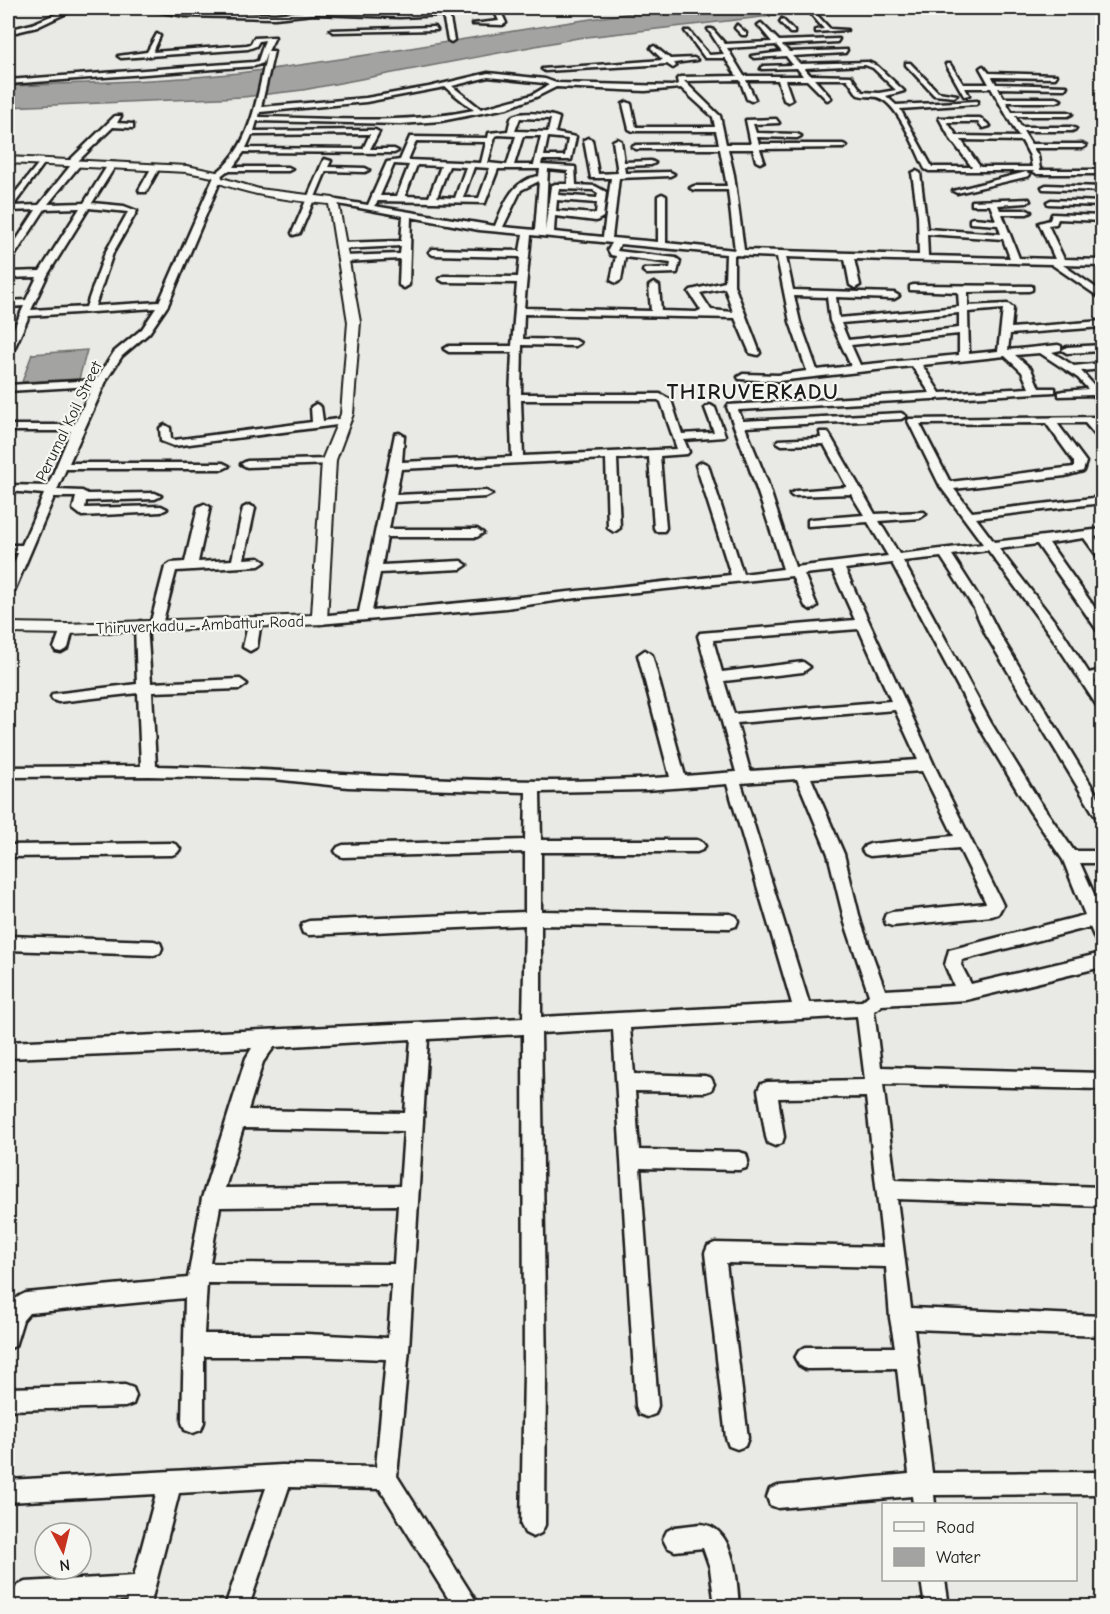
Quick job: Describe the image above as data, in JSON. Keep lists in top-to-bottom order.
{
  "streets": {
    "main road": ["Thiruverkadu - Ambattur Road"],
    "street": ["Perumal Koil Street"]
  },
  "districts": ["THIRUVERKADU"],
  "legend": ["Road", "Water"],
  "north": "bottom"
}
